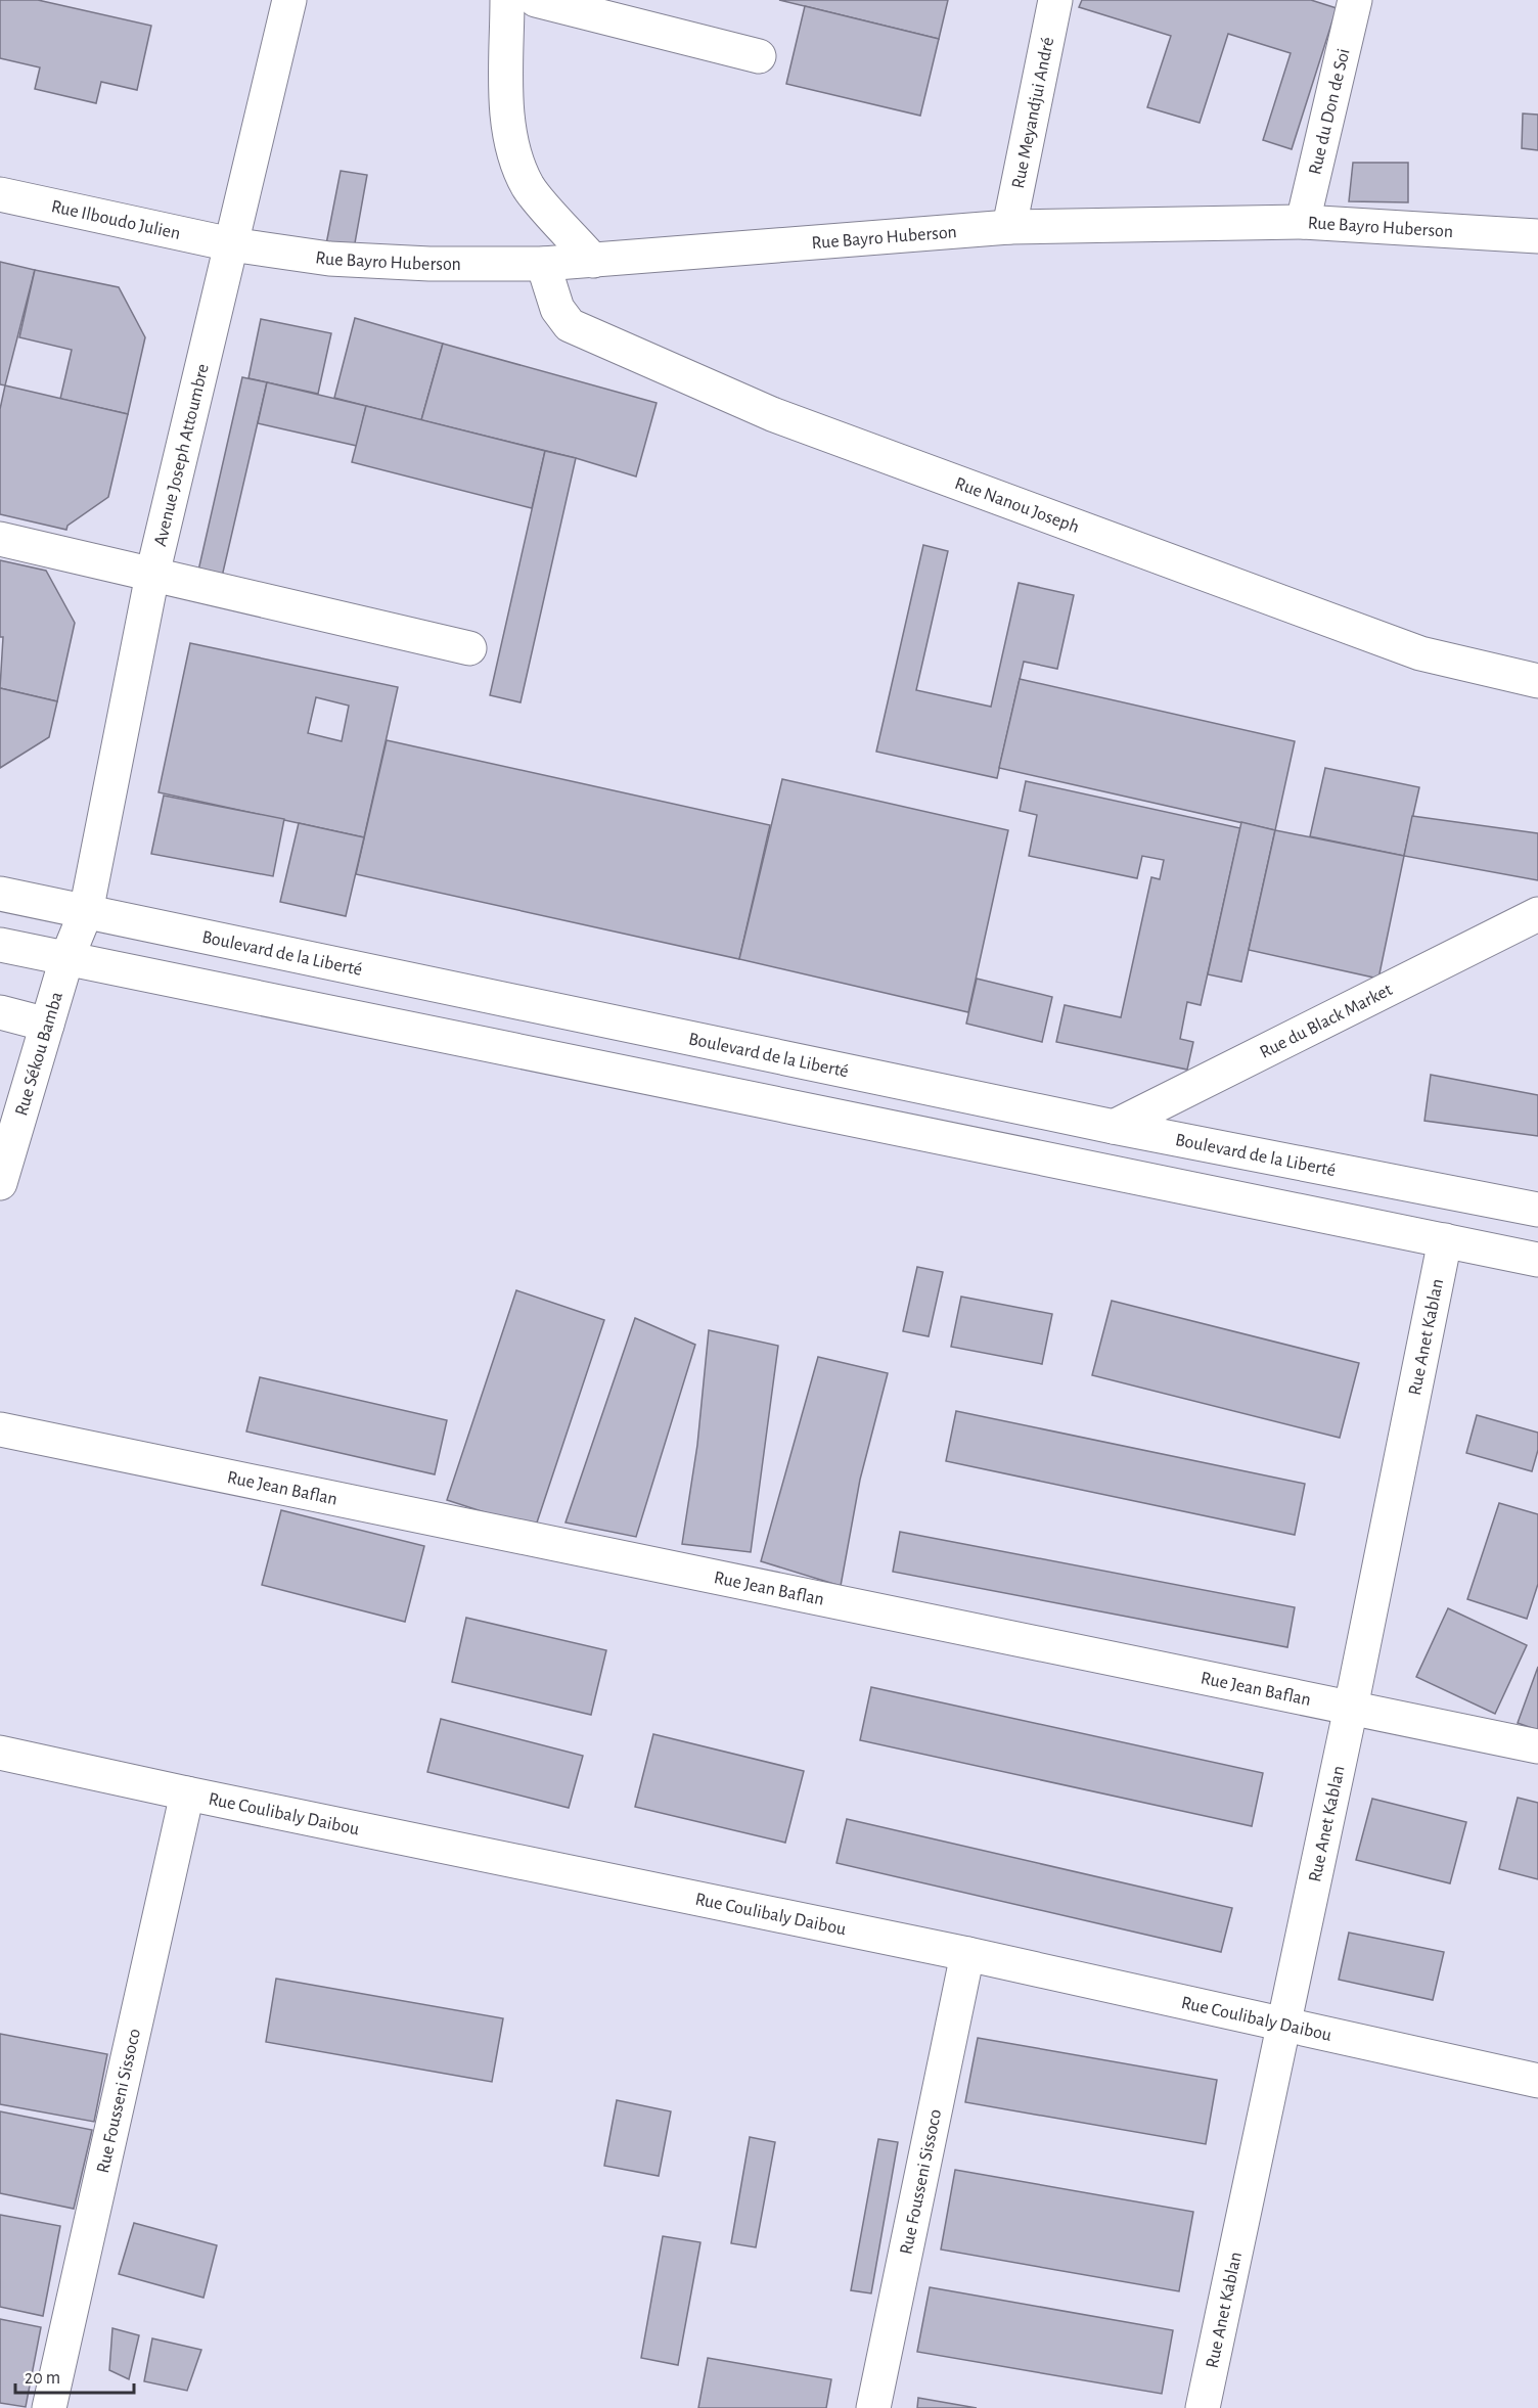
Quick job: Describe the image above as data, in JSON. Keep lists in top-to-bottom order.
{
  "streets": {
    "street": [
      "Rue du Don de Soi",
      "Rue Meyandjui André",
      "Rue Ilboudo Julien",
      "Rue Bayro Huberson",
      "Avenue Joseph Attoumbre",
      "Rue Nanou Joseph",
      "Boulevard de la Liberté",
      "Rue du Black Market",
      "Rue Sékou Bamba",
      "Rue Anet Kablan",
      "Rue Jean Baflan",
      "Rue Coulibaly Daibou",
      "Rue Fousseni Sissoco"
    ]
  },
  "crossings": [
    ["Rue du Don de Soi", "Rue Bayro Huberson"],
    ["Rue Meyandjui André", "Rue Bayro Huberson"],
    ["Rue Ilboudo Julien", "Rue Bayro Huberson"],
    ["Rue Ilboudo Julien", "Avenue Joseph Attoumbre"],
    ["Rue Bayro Huberson", "Avenue Joseph Attoumbre"],
    ["Rue Bayro Huberson", "Rue Nanou Joseph"],
    ["Avenue Joseph Attoumbre", "Boulevard de la Liberté"],
    ["Avenue Joseph Attoumbre", "Rue Sékou Bamba"],
    ["Boulevard de la Liberté", "Rue du Black Market"],
    ["Boulevard de la Liberté", "Rue Sékou Bamba"],
    ["Rue Anet Kablan", "Rue Jean Baflan"],
    ["Rue Anet Kablan", "Rue Coulibaly Daibou"],
    ["Rue Coulibaly Daibou", "Rue Fousseni Sissoco"]
  ],
  "scale_bar": "20 m"
}
